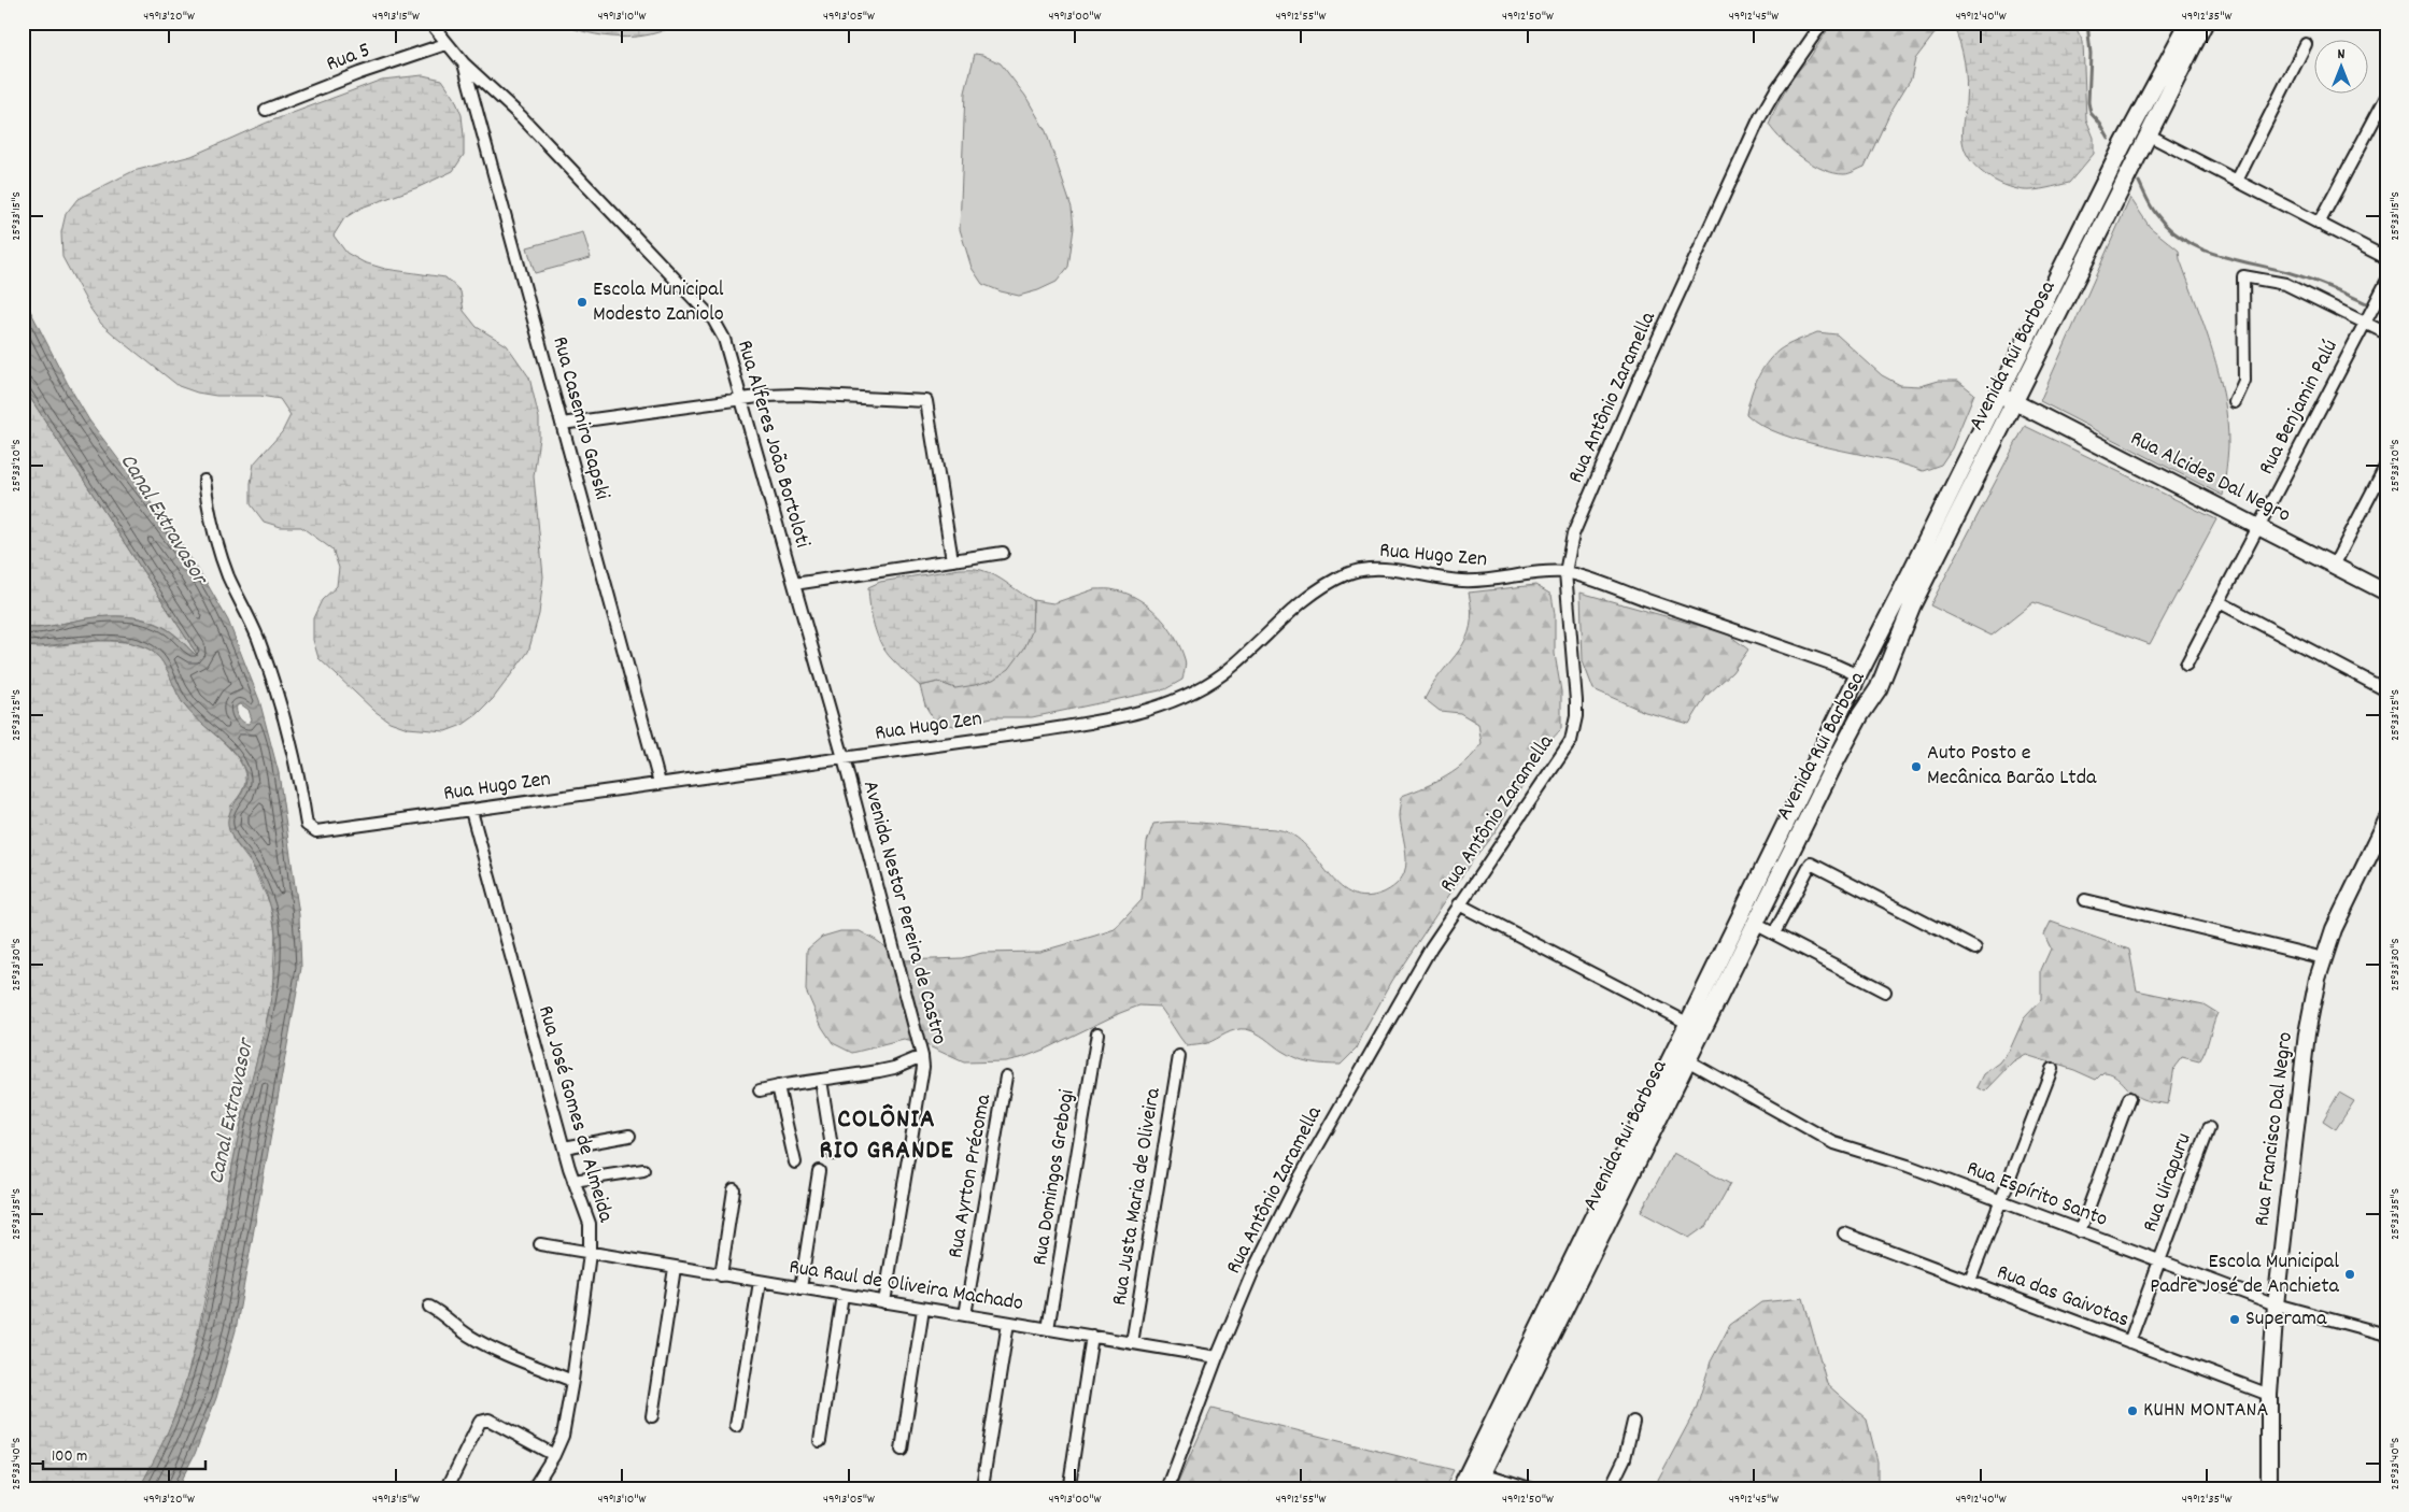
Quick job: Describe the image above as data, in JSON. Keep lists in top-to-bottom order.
{
  "streets": {
    "main road": ["Avenida Rui Barbosa"],
    "street": [
      "Rua 5",
      "Rua Antônio Zaramella",
      "Rua Benjamin Palú",
      "Rua Casemiro Gapski",
      "Rua Alferes João Bortoloti",
      "Rua Alcides Dal Negro",
      "Rua Hugo Zen",
      "Avenida Nestor Pereira de Castro",
      "Rua José Gomes de Almeida",
      "Rua Francisco Dal Negro",
      "Rua Ayrton Précoma",
      "Rua Domingos Grebogi",
      "Rua Uirapuru",
      "Rua Espírito Santo",
      "Rua Justa Maria de Oliveira",
      "Rua Raul de Oliveira Machado",
      "Rua das Gaivotas"
    ]
  },
  "crossings": [
    ["Rua 5", "Rua Alferes João Bortoloti"],
    ["Avenida Rui Barbosa", "Rua Alcides Dal Negro"],
    ["Avenida Rui Barbosa", "Rua Hugo Zen"],
    ["Avenida Rui Barbosa", "Rua Espírito Santo"],
    ["Rua Antônio Zaramella", "Rua Hugo Zen"],
    ["Rua Antônio Zaramella", "Rua Raul de Oliveira Machado"],
    ["Rua Benjamin Palú", "Rua Alcides Dal Negro"],
    ["Rua Casemiro Gapski", "Rua Alferes João Bortoloti"],
    ["Rua Casemiro Gapski", "Rua Hugo Zen"],
    ["Rua Alferes João Bortoloti", "Rua Hugo Zen"],
    ["Rua Alferes João Bortoloti", "Avenida Nestor Pereira de Castro"],
    ["Rua Hugo Zen", "Avenida Nestor Pereira de Castro"],
    ["Rua Hugo Zen", "Rua José Gomes de Almeida"],
    ["Avenida Nestor Pereira de Castro", "Rua Raul de Oliveira Machado"],
    ["Rua José Gomes de Almeida", "Rua Raul de Oliveira Machado"],
    ["Rua Francisco Dal Negro", "Rua Espírito Santo"],
    ["Rua Francisco Dal Negro", "Rua das Gaivotas"],
    ["Rua Ayrton Précoma", "Rua Raul de Oliveira Machado"],
    ["Rua Domingos Grebogi", "Rua Raul de Oliveira Machado"],
    ["Rua Uirapuru", "Rua Espírito Santo"],
    ["Rua Uirapuru", "Rua das Gaivotas"],
    ["Rua Justa Maria de Oliveira", "Rua Raul de Oliveira Machado"]
  ],
  "districts": ["COLÔNIA RIO GRANDE"],
  "water": ["Canal Extravasor"],
  "places": [
    "Escola Municipal Modesto Zaniolo",
    "Auto Posto e Mecânica Barão Ltda",
    "Escola Municipal Padre José de Anchieta",
    "Superama",
    "KUHN MONTANA"
  ],
  "scale_bar": "100 m",
  "north": "top",
  "coordinates": [
    "49°13'20\"W",
    "49°13'15\"W",
    "49°13'10\"W",
    "49°13'05\"W",
    "49°13'00\"W",
    "49°12'55\"W",
    "49°12'50\"W",
    "49°12'45\"W",
    "49°12'40\"W",
    "49°12'35\"W",
    "25°33'15\"S",
    "25°33'20\"S",
    "25°33'25\"S",
    "25°33'30\"S",
    "25°33'35\"S",
    "25°33'40\"S"
  ]
}
